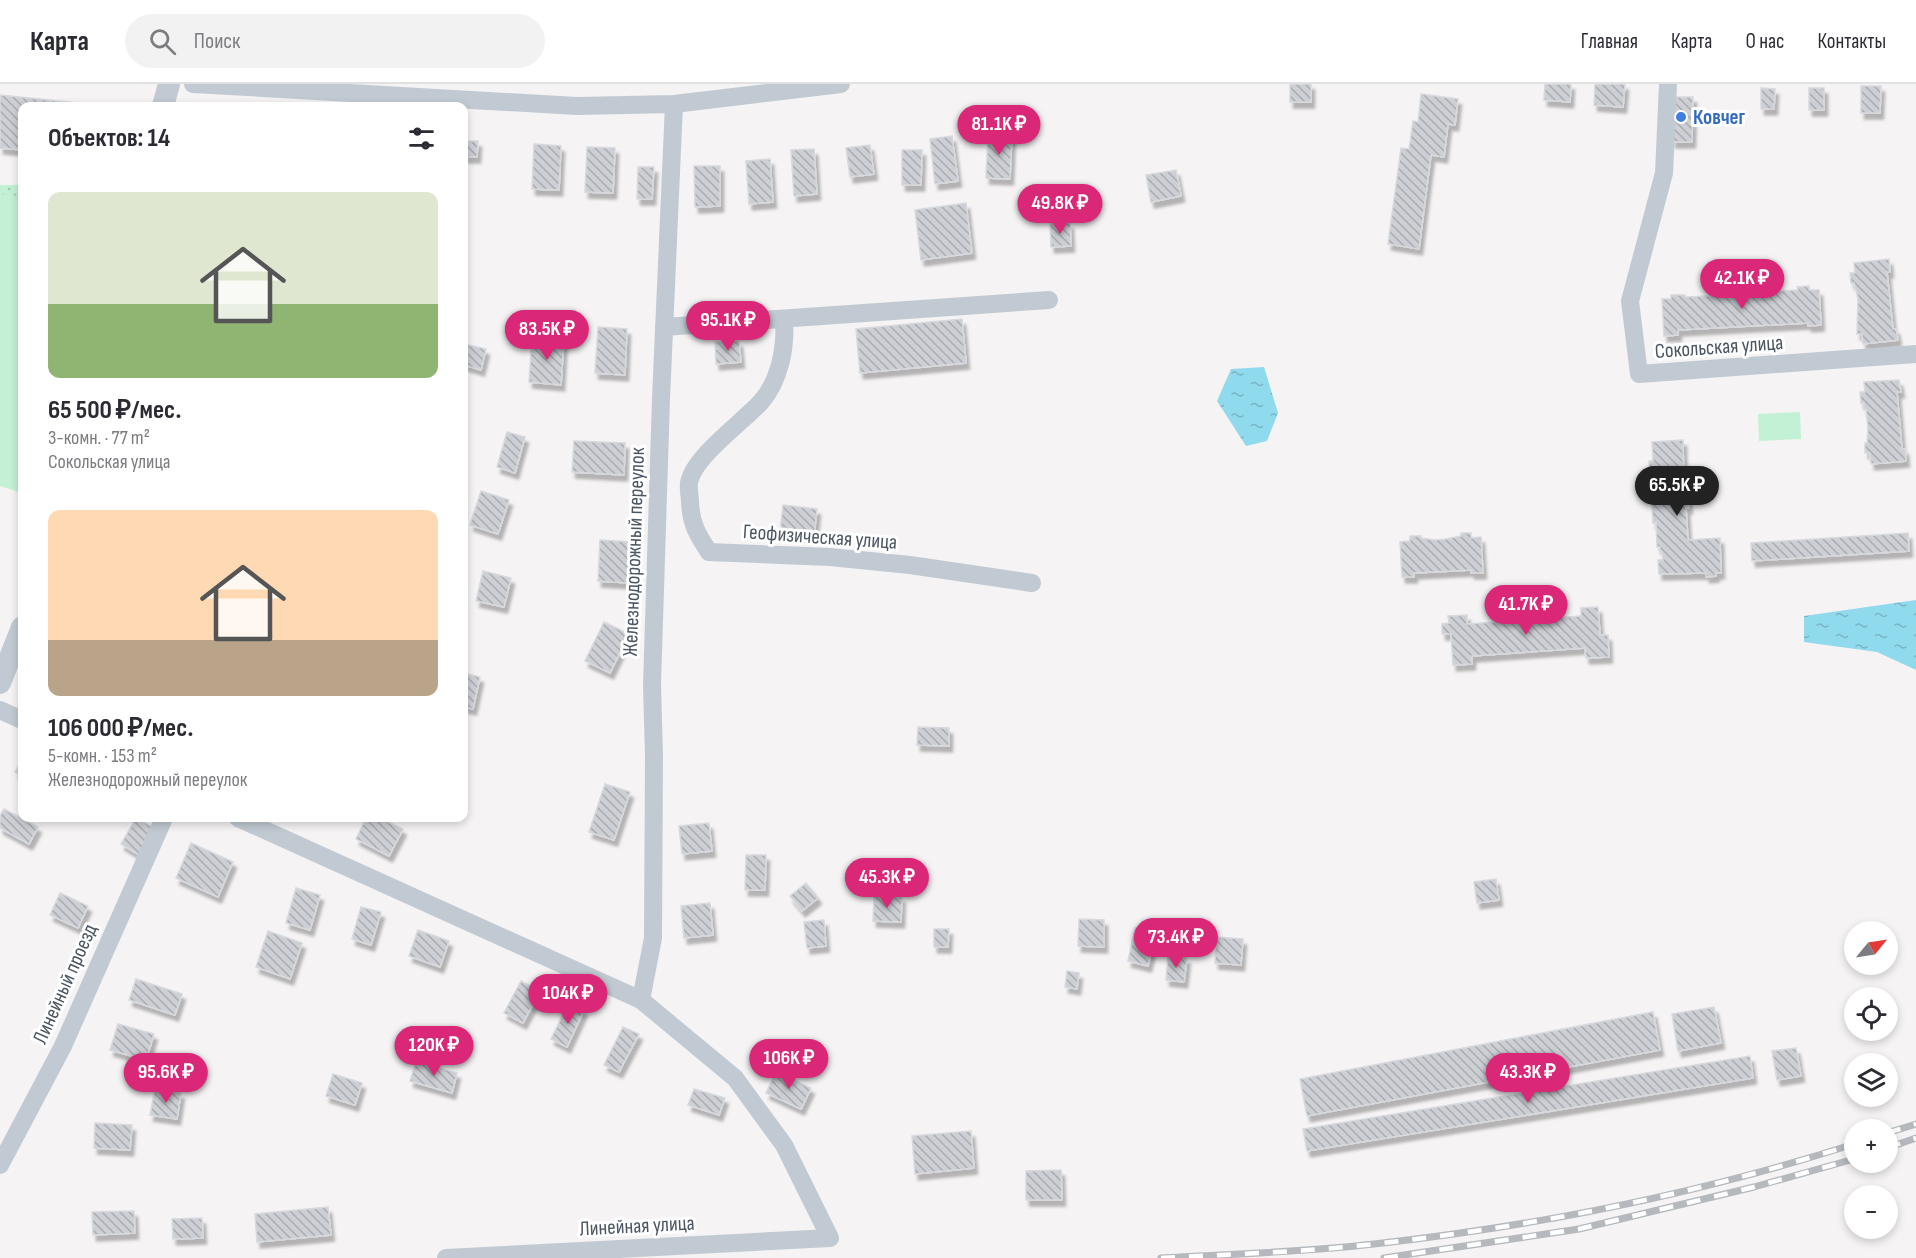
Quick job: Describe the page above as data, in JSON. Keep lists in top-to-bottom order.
{
  "streets": {
    "street": [
      "Сокольская улица",
      "Геофизическая улица",
      "Железнодорожный переулок",
      "Линейный проезд",
      "Линейная улица"
    ]
  },
  "crossings": [
    ["Железнодорожный переулок", "Линейная улица"]
  ],
  "places": ["Ковчег"],
  "north": "top right",
  "page": {
    "header": "Карта",
    "search": "Поиск",
    "nav": [
      "Главная",
      "Карта",
      "О нас",
      "Контакты"
    ],
    "heading": "Объектов: 14",
    "price": [
      "81.1K ₽",
      "49.8K ₽",
      "42.1K ₽",
      "95.1K ₽",
      "83.5K ₽",
      "65.5K ₽",
      "41.7K ₽",
      "45.3K ₽",
      "73.4K ₽",
      "104K ₽",
      "120K ₽",
      "106K ₽",
      "95.6K ₽",
      "43.3K ₽"
    ],
    "list": [
      {
        "name": "65 500 ₽/мес.",
        "note": "3-комн. · 77 m² · Сокольская улица"
      },
      {
        "name": "106 000 ₽/мес.",
        "note": "5-комн. · 153 m² · Железнодорожный переулок"
      }
    ],
    "map_buttons": ["+", "−"]
  }
}
